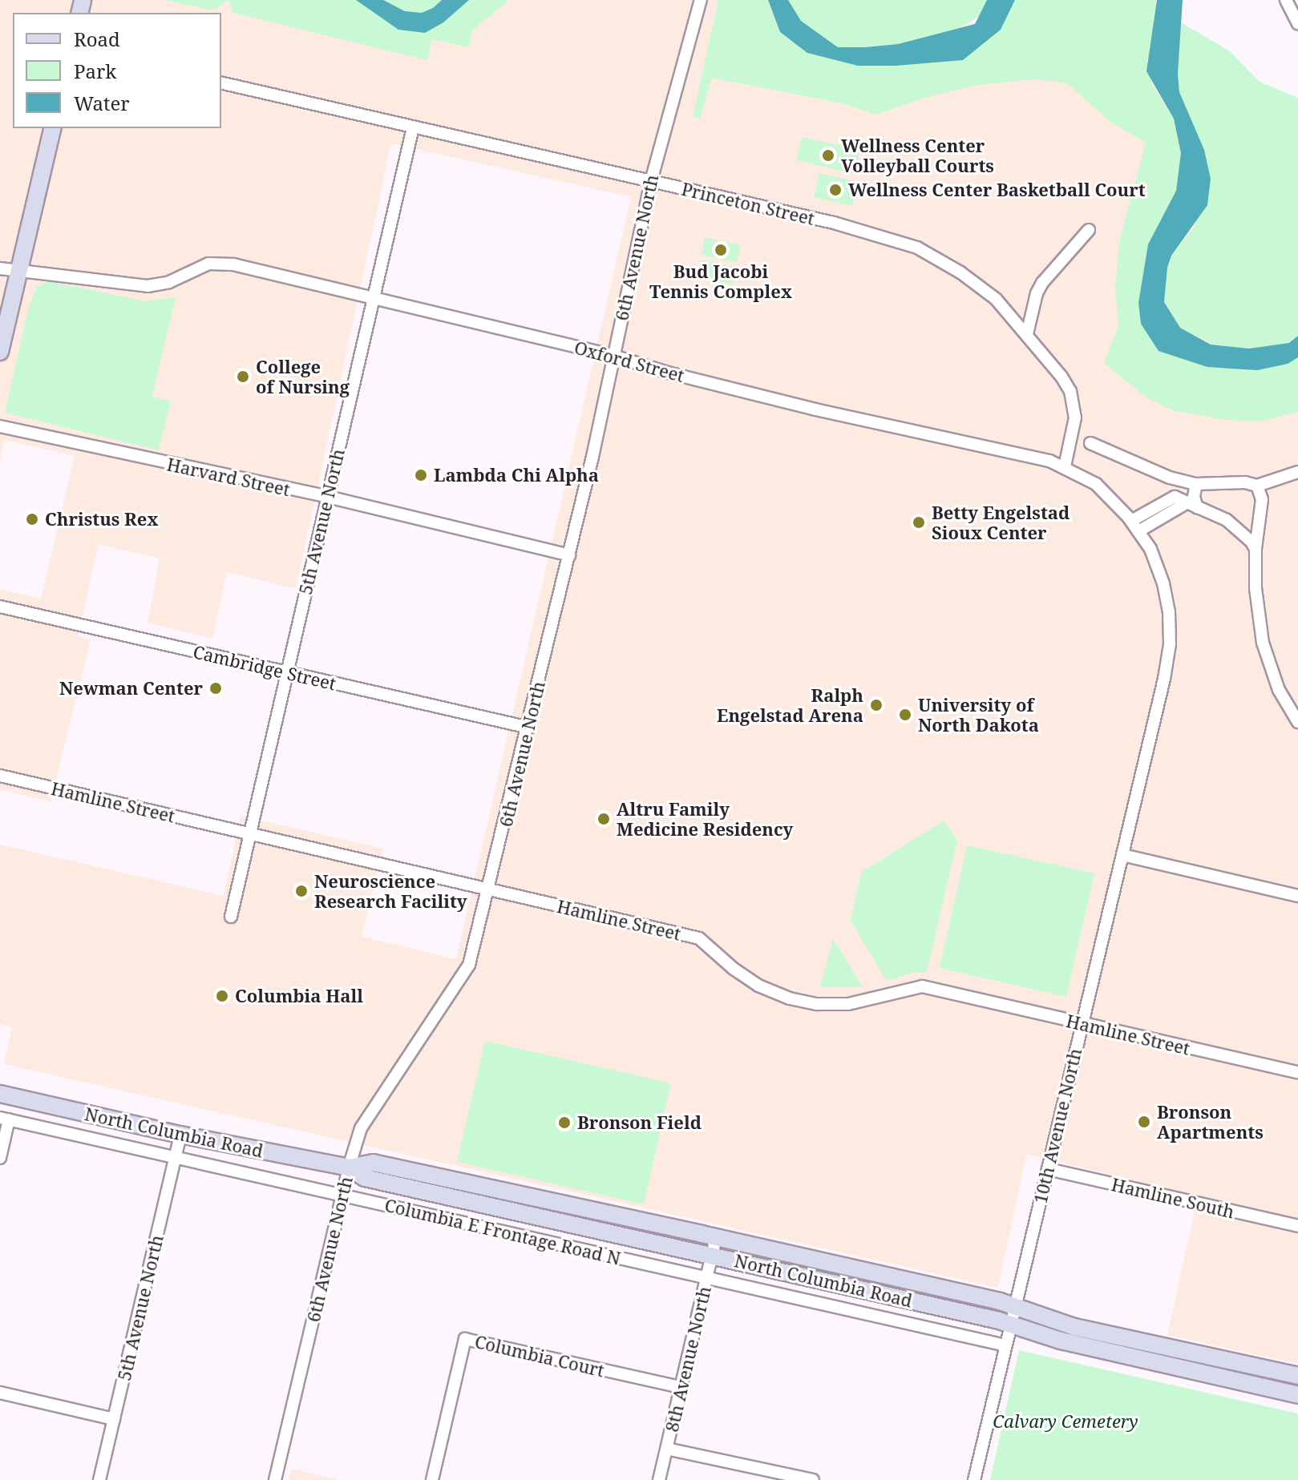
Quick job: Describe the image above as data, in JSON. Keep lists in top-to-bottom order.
{
  "streets": {
    "main road": ["North Columbia Road"],
    "street": [
      "Princeton Street",
      "6th Avenue North",
      "Oxford Street",
      "Harvard Street",
      "5th Avenue North",
      "Cambridge Street",
      "Hamline Street",
      "10th Avenue North",
      "Hamline South",
      "Columbia E Frontage Road N",
      "Columbia Court",
      "8th Avenue North"
    ]
  },
  "crossings": [
    ["Princeton Street", "6th Avenue North"],
    ["Princeton Street", "Oxford Street"],
    ["Princeton Street", "5th Avenue North"],
    ["6th Avenue North", "Oxford Street"],
    ["6th Avenue North", "Harvard Street"],
    ["6th Avenue North", "Cambridge Street"],
    ["6th Avenue North", "Hamline Street"],
    ["6th Avenue North", "North Columbia Road"],
    ["6th Avenue North", "Columbia E Frontage Road N"],
    ["Oxford Street", "5th Avenue North"],
    ["Oxford Street", "10th Avenue North"],
    ["Harvard Street", "5th Avenue North"],
    ["5th Avenue North", "Cambridge Street"],
    ["5th Avenue North", "Hamline Street"],
    ["5th Avenue North", "North Columbia Road"],
    ["5th Avenue North", "Columbia E Frontage Road N"],
    ["Hamline Street", "10th Avenue North"],
    ["10th Avenue North", "North Columbia Road"],
    ["10th Avenue North", "Hamline South"],
    ["10th Avenue North", "Columbia E Frontage Road N"],
    ["North Columbia Road", "8th Avenue North"],
    ["Columbia E Frontage Road N", "8th Avenue North"],
    ["Columbia Court", "8th Avenue North"]
  ],
  "parks": ["Calvary Cemetery"],
  "places": [
    "Wellness Center Volleyball Courts",
    "Wellness Center Basketball Court",
    "Bud Jacobi Tennis Complex",
    "College of Nursing",
    "Lambda Chi Alpha",
    "Christus Rex",
    "Betty Engelstad Sioux Center",
    "Newman Center",
    "Ralph Engelstad Arena",
    "University of North Dakota",
    "Altru Family Medicine Residency",
    "Neuroscience Research Facility",
    "Columbia Hall",
    "Bronson Apartments",
    "Bronson Field"
  ],
  "legend": ["Road", "Park", "Water"]
}
